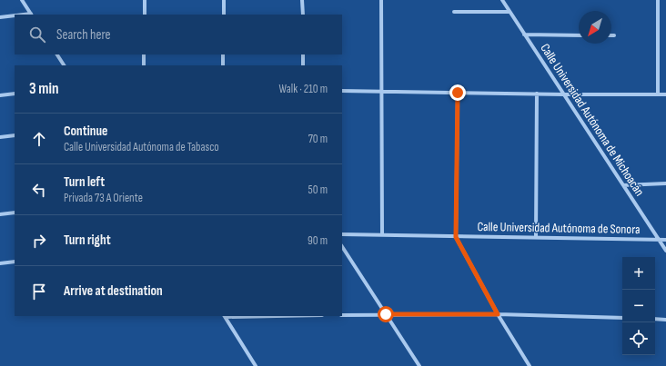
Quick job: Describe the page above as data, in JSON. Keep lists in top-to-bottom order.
{
  "streets": {
    "street": ["Calle Universidad Autónoma de Michoacán", "Calle Universidad Autónoma de Sonora"]
  },
  "crossings": [
    ["Calle Universidad Autónoma de Michoacán", "Calle Universidad Autónoma de Sonora"]
  ],
  "north": "bottom left",
  "page": {
    "search": "Search here",
    "heading": ["3 min", "Walk · 210 m"],
    "list": [
      ["Continue", "Calle Universidad Autónoma de Tabasco", "70 m"],
      ["Turn left", "Privada 73 A Oriente", "50 m"],
      ["Turn right", "90 m"],
      "Arrive at destination"
    ],
    "map_buttons": ["+", "−"]
  }
}
